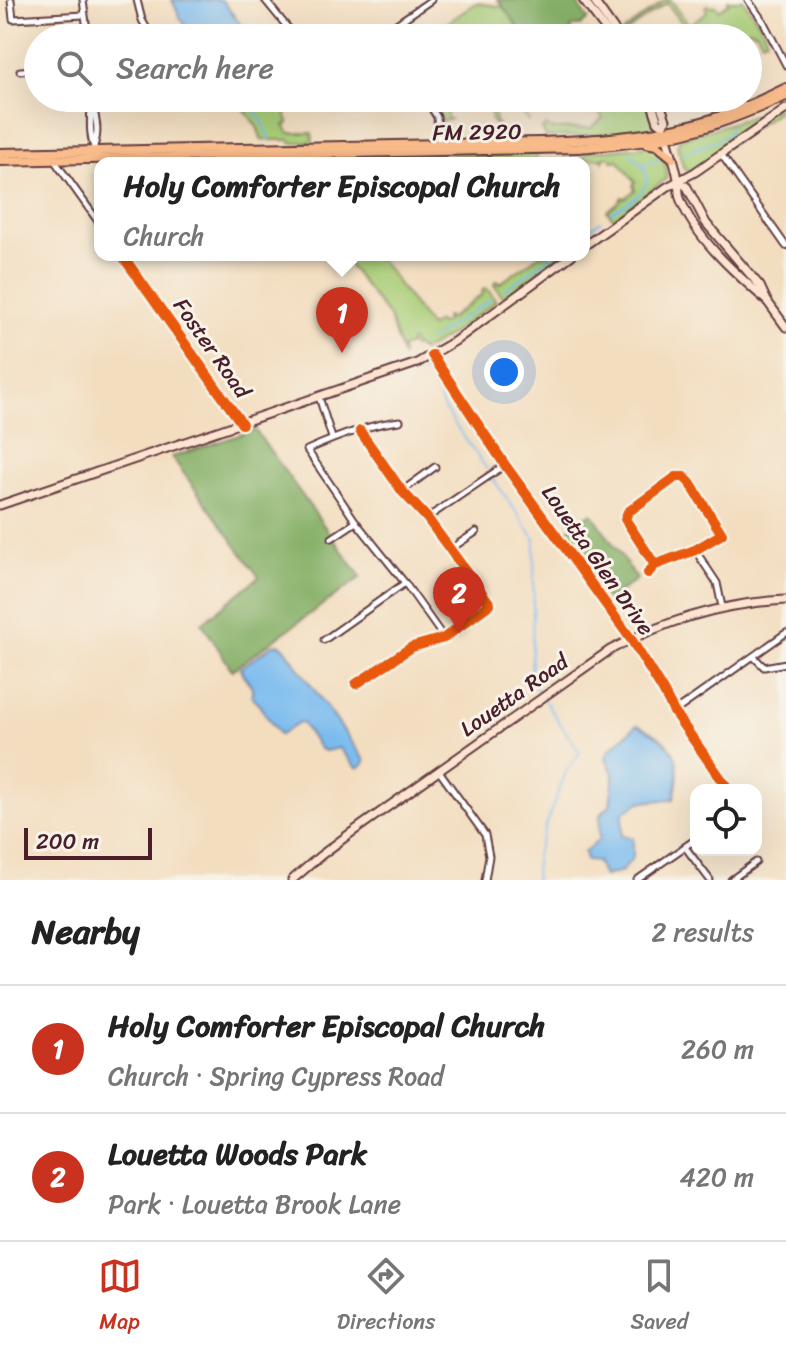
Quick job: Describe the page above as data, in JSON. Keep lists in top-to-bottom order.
{
  "streets": {
    "main road": ["FM 2920", "Louetta Road"],
    "street": ["Foster Road", "Louetta Glen Drive"]
  },
  "crossings": [
    ["Louetta Glen Drive", "Louetta Road"]
  ],
  "scale_bar": "200 m",
  "page": {
    "search": "Search here",
    "popup": ["Holy Comforter Episcopal Church", "Church"],
    "pins": ["1", "2"],
    "scale": "200 m",
    "heading": ["Nearby", "2 results"],
    "list": [
      {
        "mark": "1",
        "name": "Holy Comforter Episcopal Church",
        "note": "Church · Spring Cypress Road",
        "value": "260 m"
      },
      {
        "mark": "2",
        "name": "Louetta Woods Park",
        "note": "Park · Louetta Brook Lane",
        "value": "420 m"
      }
    ],
    "nav": ["Map", "Directions", "Saved"]
  }
}
